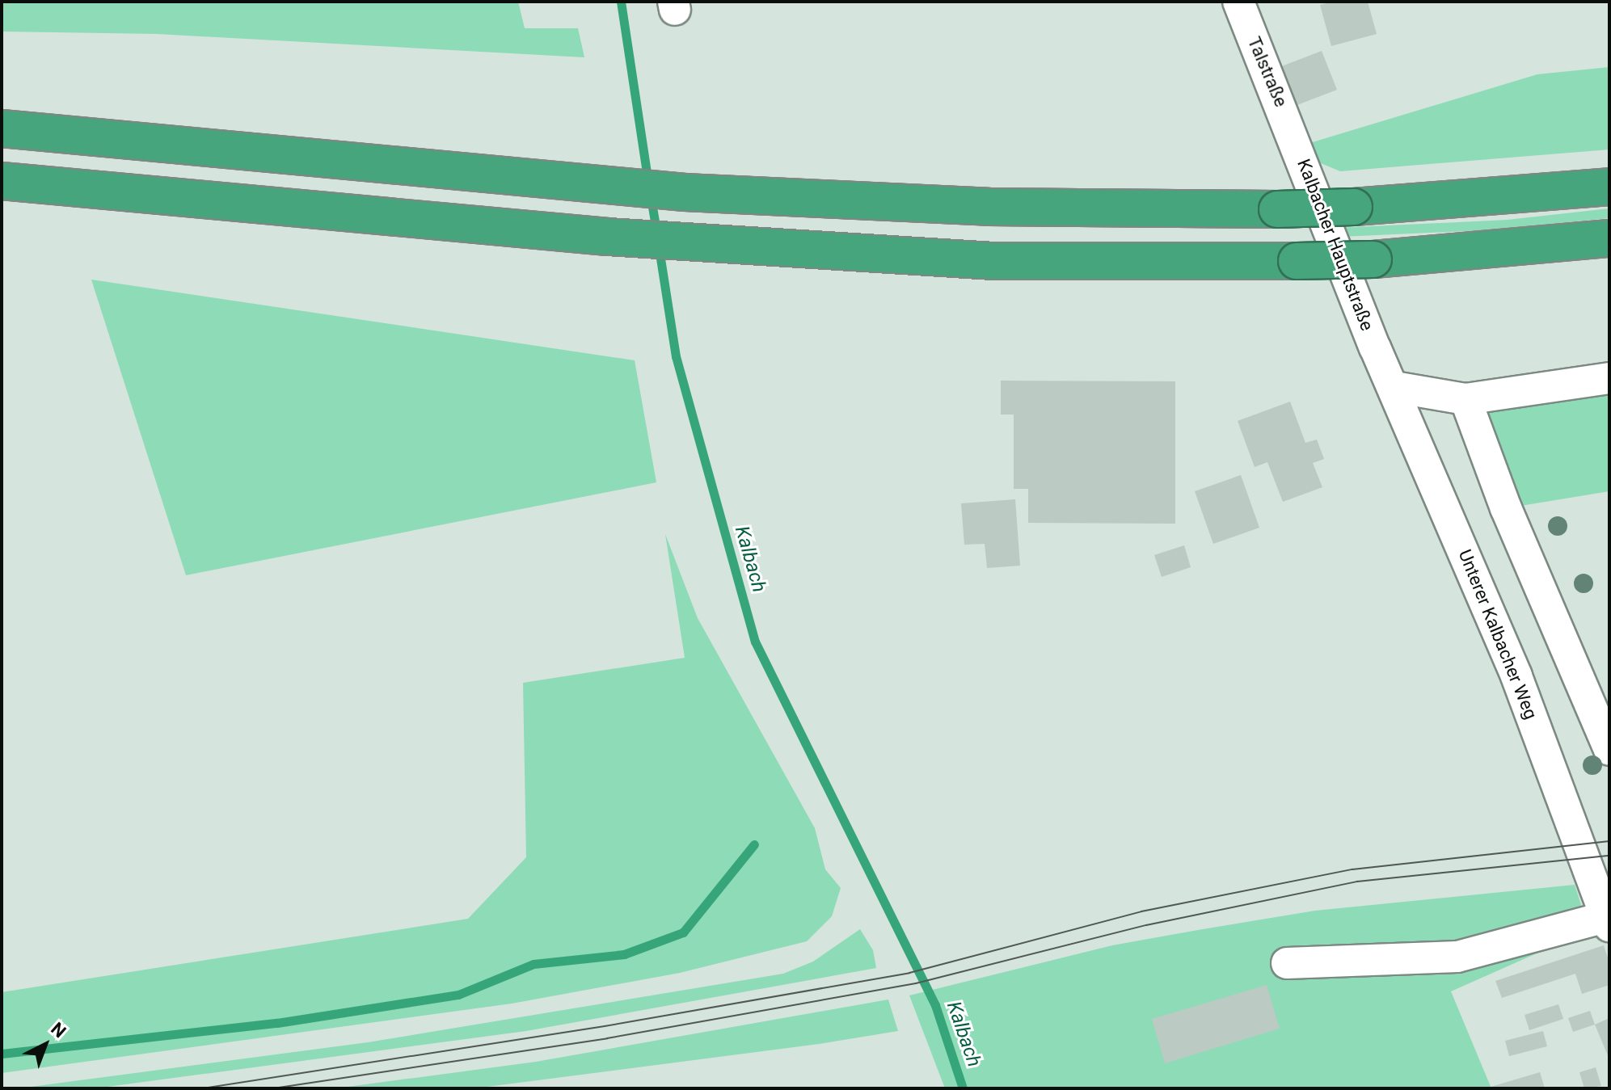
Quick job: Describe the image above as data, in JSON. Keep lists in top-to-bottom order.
{
  "streets": {
    "street": ["Talstraße", "Kalbacher Hauptstraße", "Unterer Kalbacher Weg"]
  },
  "crossings": [
    ["Talstraße", "Kalbacher Hauptstraße"],
    ["Kalbacher Hauptstraße", "Unterer Kalbacher Weg"]
  ],
  "water": ["Kalbach"],
  "north": "top right"
}
